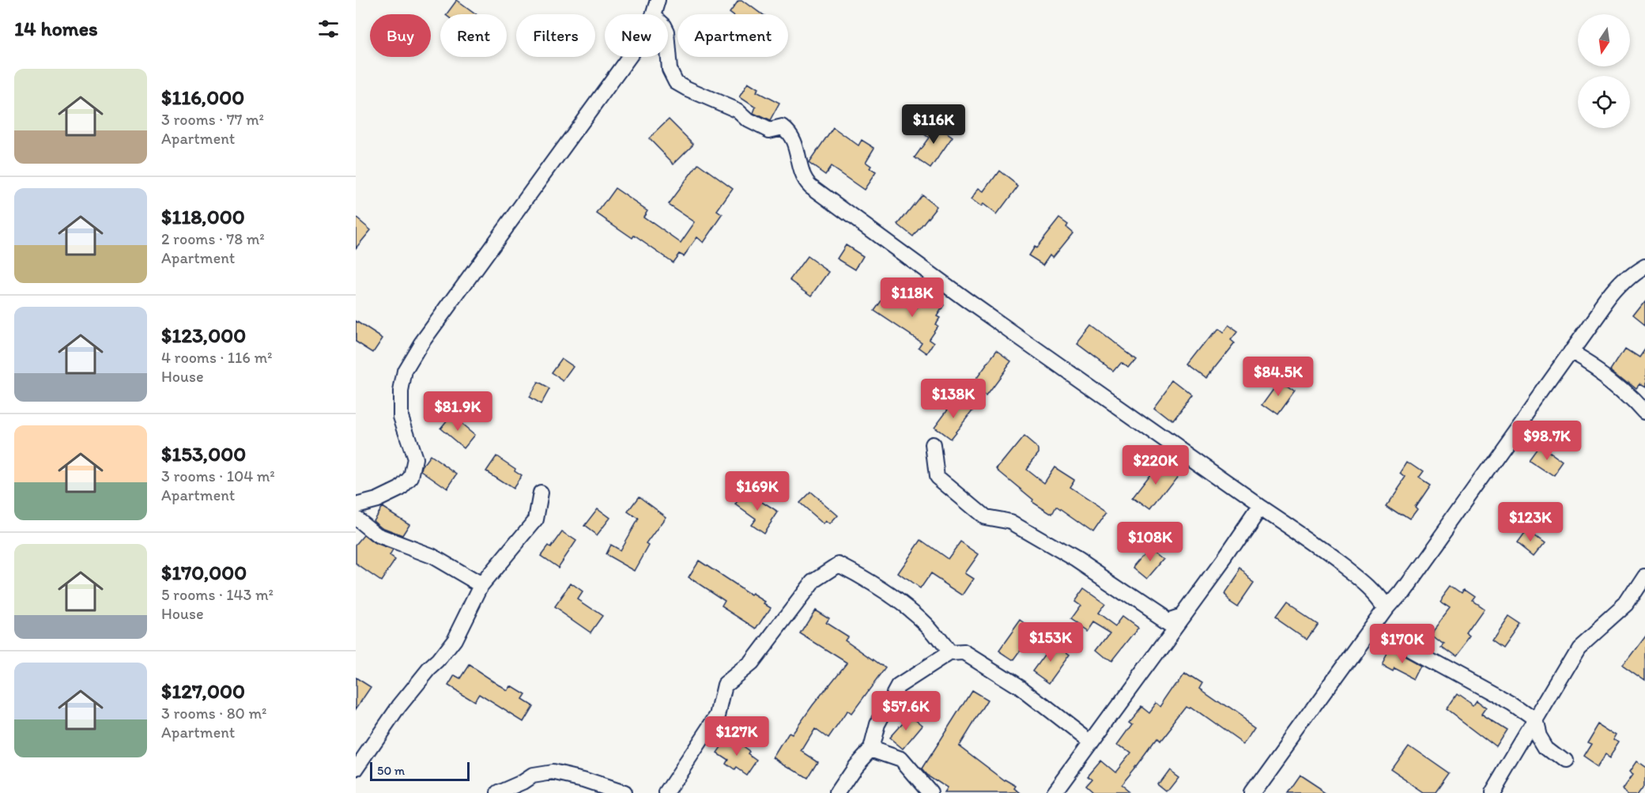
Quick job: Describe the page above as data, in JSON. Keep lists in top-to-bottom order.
{
  "scale_bar": "50 m",
  "north": "bottom",
  "page": {
    "heading": "14 homes",
    "chip": [
      "Buy",
      "Rent",
      "Filters",
      "New",
      "Apartment"
    ],
    "list": [
      {
        "name": "$116,000",
        "note": "3 rooms · 77 m² · Apartment"
      },
      {
        "name": "$118,000",
        "note": "2 rooms · 78 m² · Apartment"
      },
      {
        "name": "$123,000",
        "note": "4 rooms · 116 m² · House"
      },
      {
        "name": "$153,000",
        "note": "3 rooms · 104 m² · Apartment"
      },
      {
        "name": "$170,000",
        "note": "5 rooms · 143 m² · House"
      },
      {
        "name": "$127,000",
        "note": "3 rooms · 80 m² · Apartment"
      }
    ],
    "price": [
      "$116K",
      "$118K",
      "$84.5K",
      "$138K",
      "$81.9K",
      "$98.7K",
      "$220K",
      "$169K",
      "$123K",
      "$108K",
      "$153K",
      "$170K",
      "$57.6K",
      "$127K"
    ],
    "scale": "50 m"
  }
}
